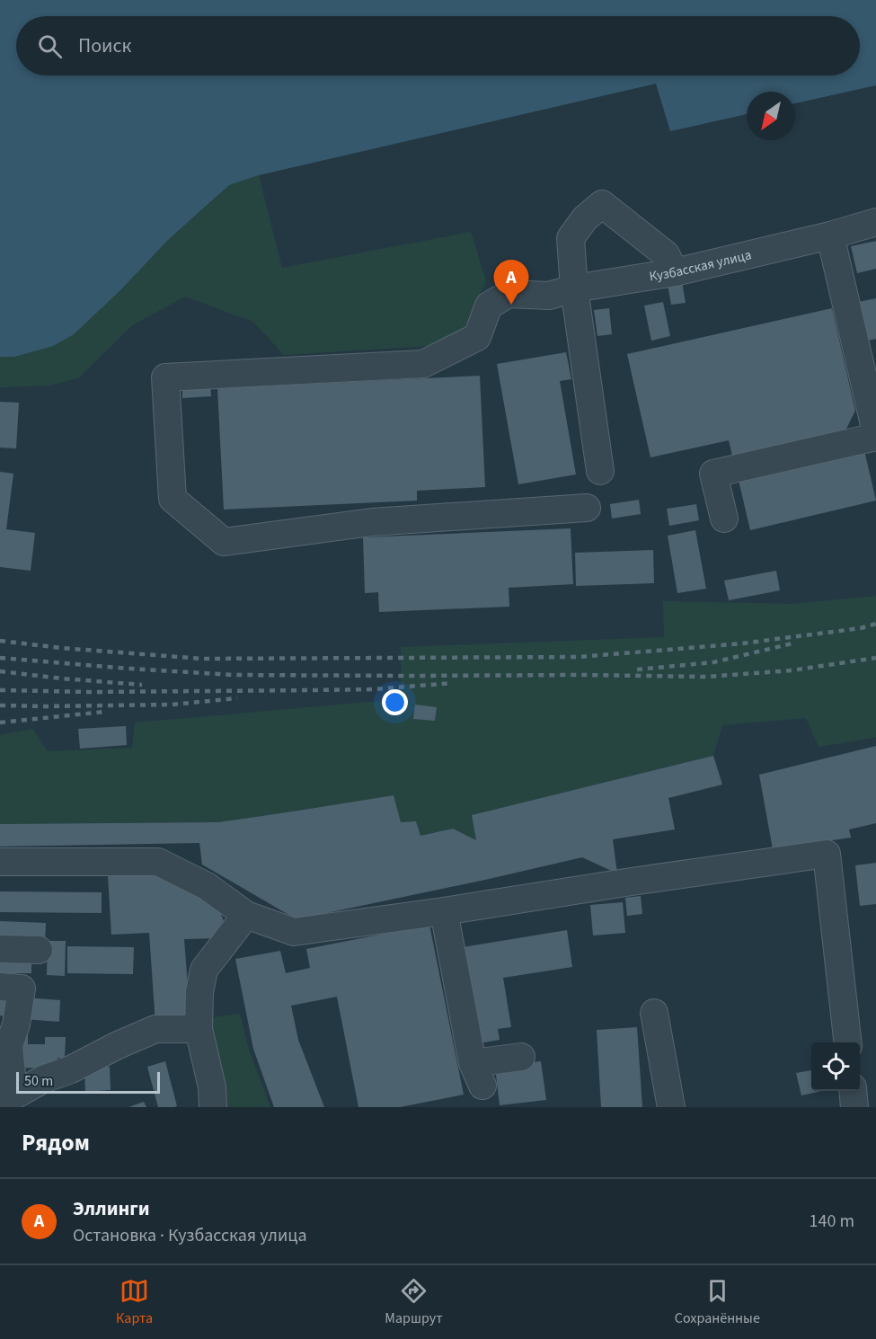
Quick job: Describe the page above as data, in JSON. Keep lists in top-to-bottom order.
{
  "streets": {
    "street": ["Кузбасская улица"]
  },
  "scale_bar": "50 m",
  "north": "bottom left",
  "page": {
    "search": "Поиск",
    "pins": "A",
    "scale": "50 m",
    "heading": "Рядом",
    "list": [
      {
        "mark": "A",
        "name": "Эллинги",
        "note": "Остановка · Кузбасская улица",
        "value": "140 m"
      }
    ],
    "nav": ["Карта", "Маршрут", "Сохранённые"]
  }
}
